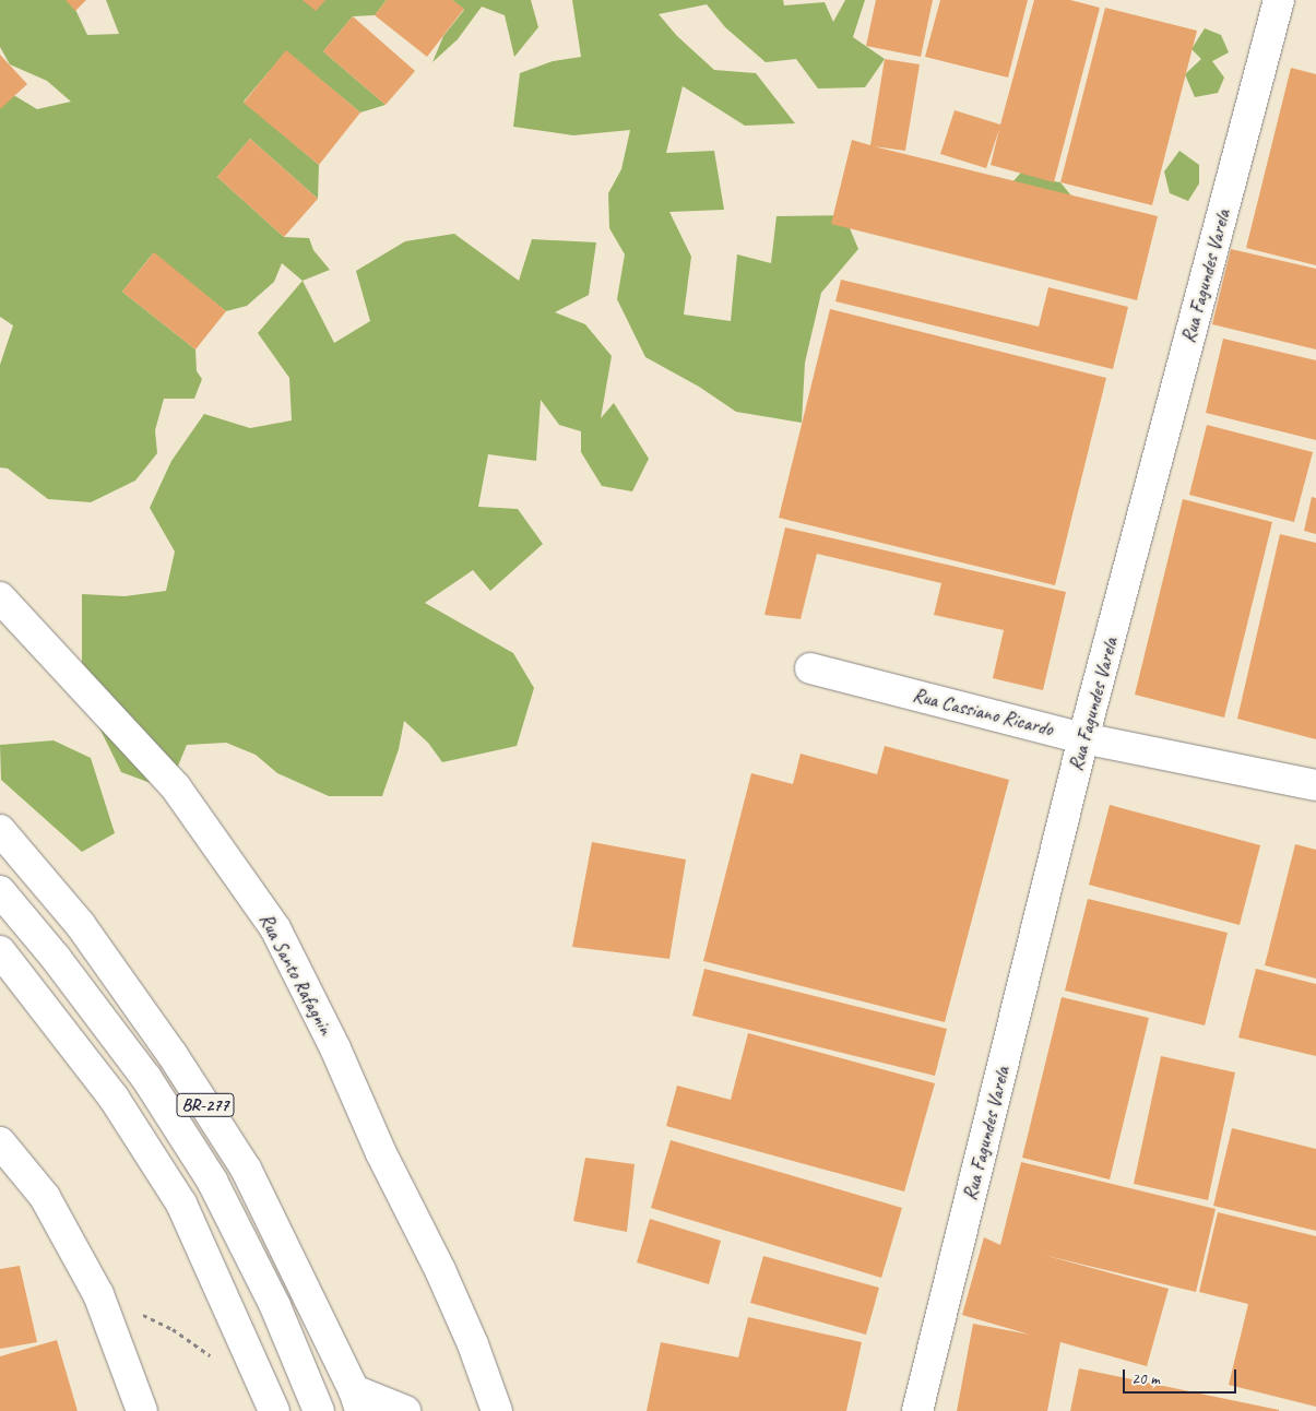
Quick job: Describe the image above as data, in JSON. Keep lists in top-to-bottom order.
{
  "streets": {
    "main road": [
      "Rua Fagundes Varela",
      "Rua Cassiano Ricardo",
      "Rua Santo Rafagnin",
      "BR-277"
    ]
  },
  "crossings": [
    ["Rua Fagundes Varela", "Rua Cassiano Ricardo"]
  ],
  "scale_bar": "20 m"
}
